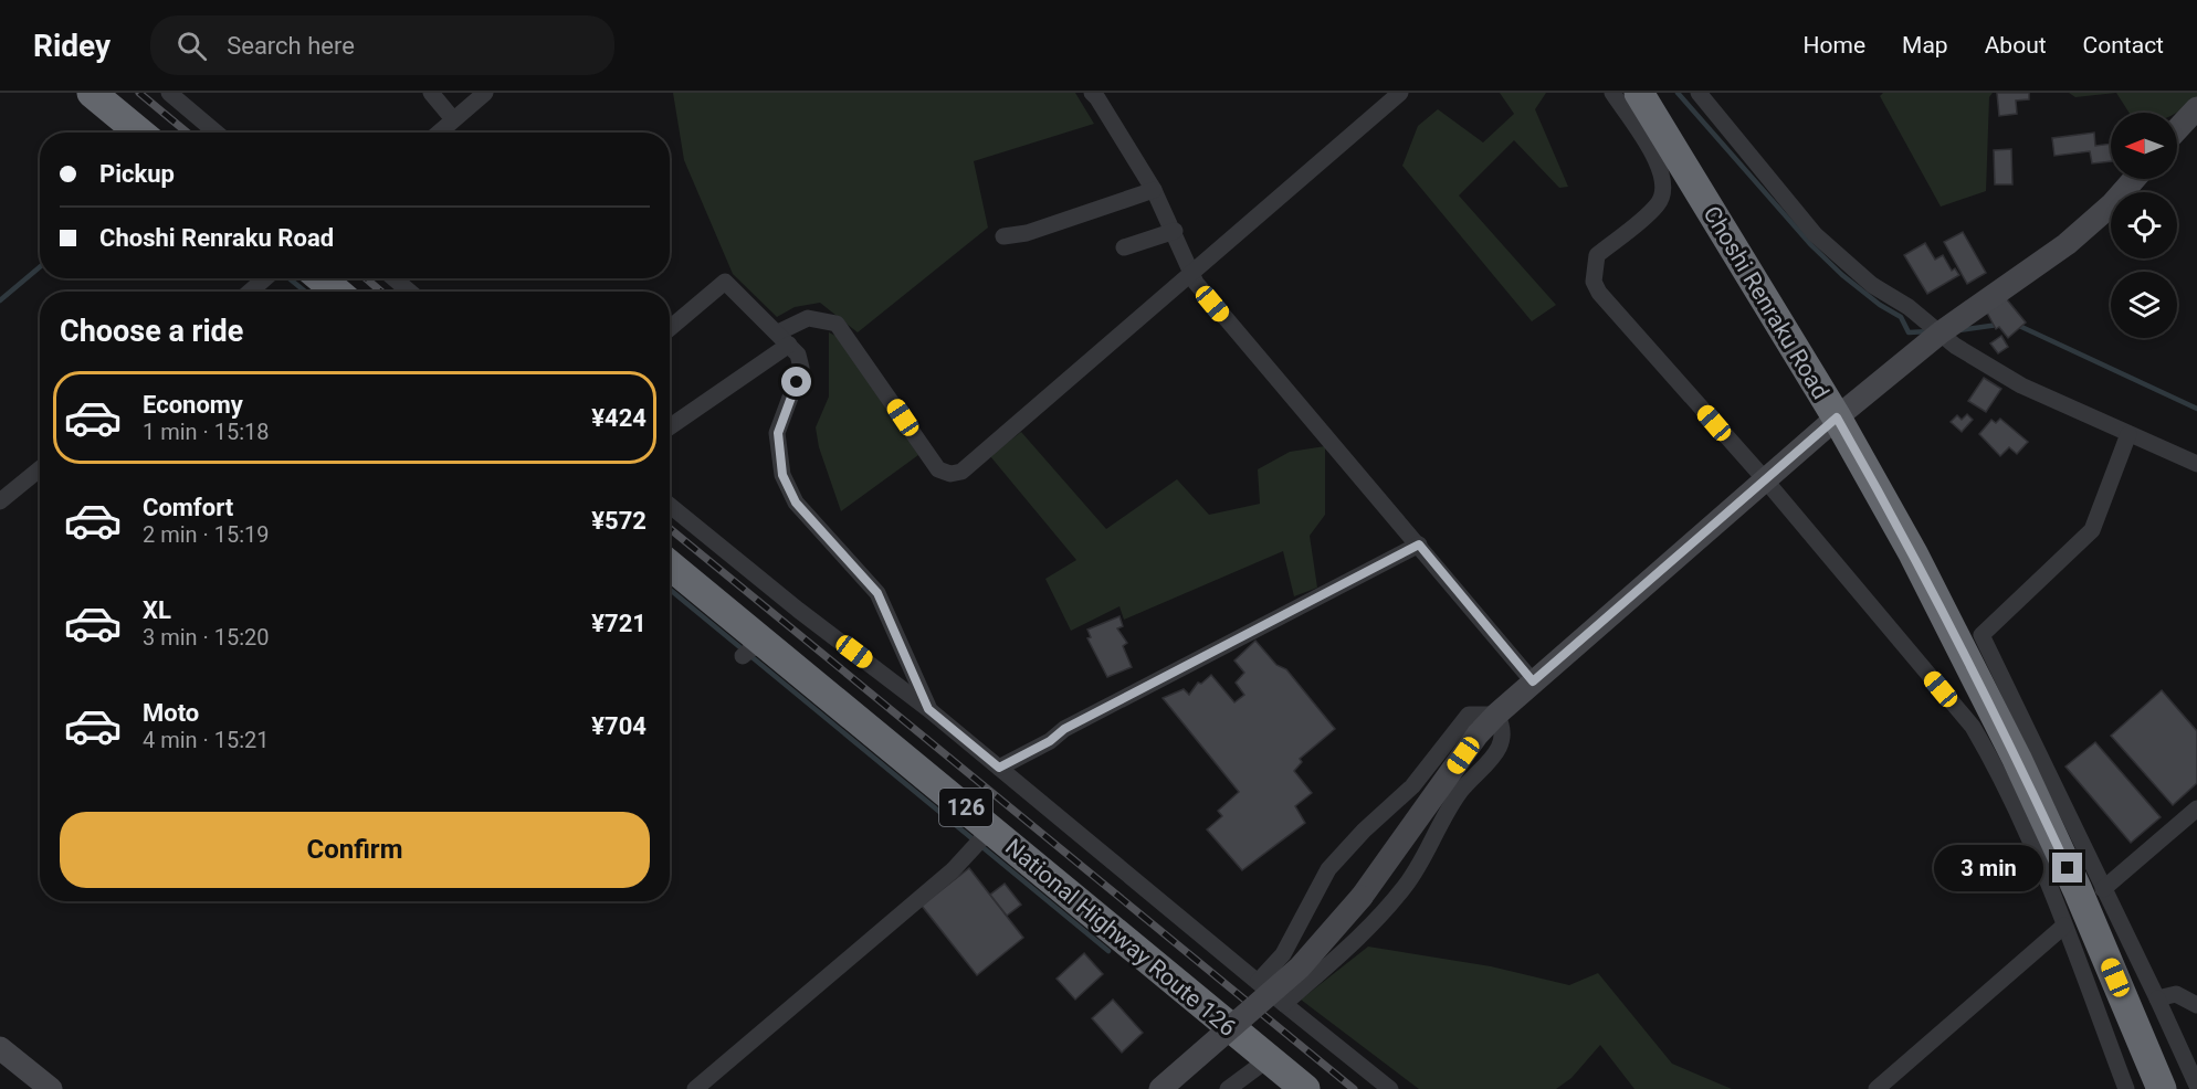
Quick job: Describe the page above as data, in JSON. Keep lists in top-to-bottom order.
{
  "streets": {
    "highway": ["Choshi Renraku Road", "126", "National Highway Route 126"]
  },
  "north": "left",
  "page": {
    "header": "Ridey",
    "search": "Search here",
    "nav": [
      "Home",
      "Map",
      "About",
      "Contact"
    ],
    "banner": ["Pickup", "Choshi Renraku Road"],
    "heading": "Choose a ride",
    "list": [
      {
        "name": "Economy",
        "note": "1 min · 15:18",
        "value": "¥424"
      },
      {
        "name": "Comfort",
        "note": "2 min · 15:19",
        "value": "¥572"
      },
      {
        "name": "XL",
        "note": "3 min · 15:20",
        "value": "¥721"
      },
      {
        "name": "Moto",
        "note": "4 min · 15:21",
        "value": "¥704"
      }
    ],
    "buttons": "Confirm",
    "bubble": "3 min"
  }
}
